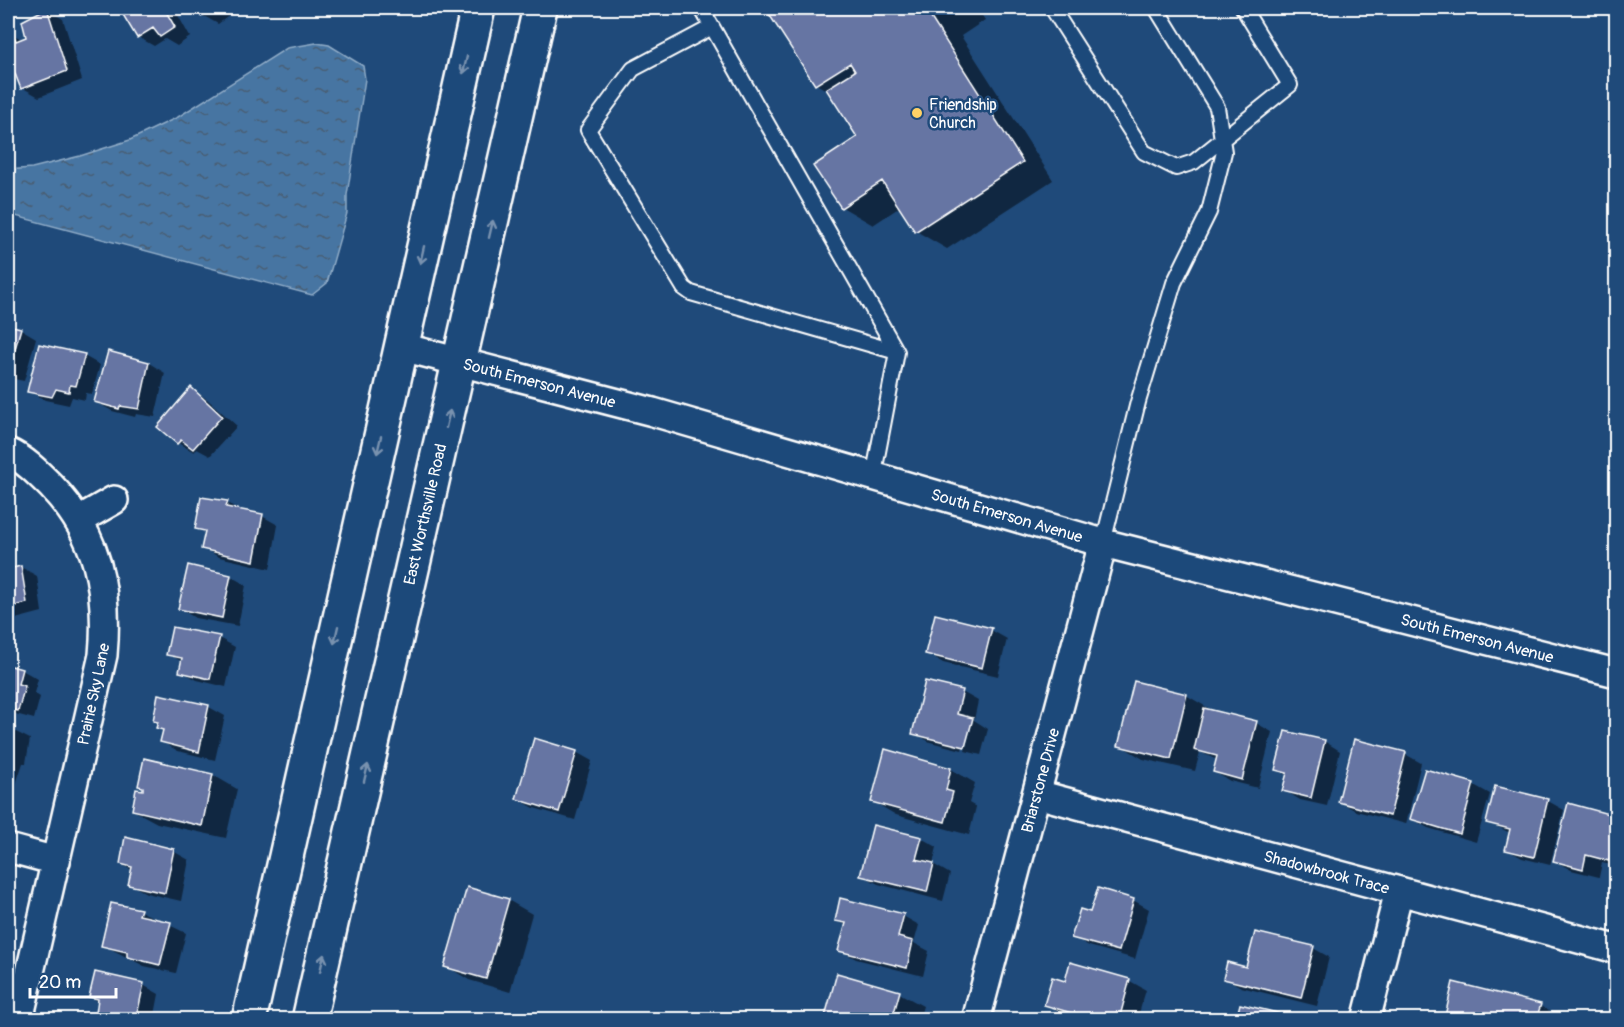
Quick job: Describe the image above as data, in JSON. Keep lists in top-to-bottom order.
{
  "streets": {
    "main road": ["East Worthsville Road"],
    "street": [
      "South Emerson Avenue",
      "Prairie Sky Lane",
      "Briarstone Drive",
      "Shadowbrook Trace"
    ]
  },
  "crossings": [
    ["South Emerson Avenue", "East Worthsville Road"],
    ["South Emerson Avenue", "Briarstone Drive"],
    ["Briarstone Drive", "Shadowbrook Trace"]
  ],
  "places": ["Friendship Church"],
  "scale_bar": "20 m"
}
